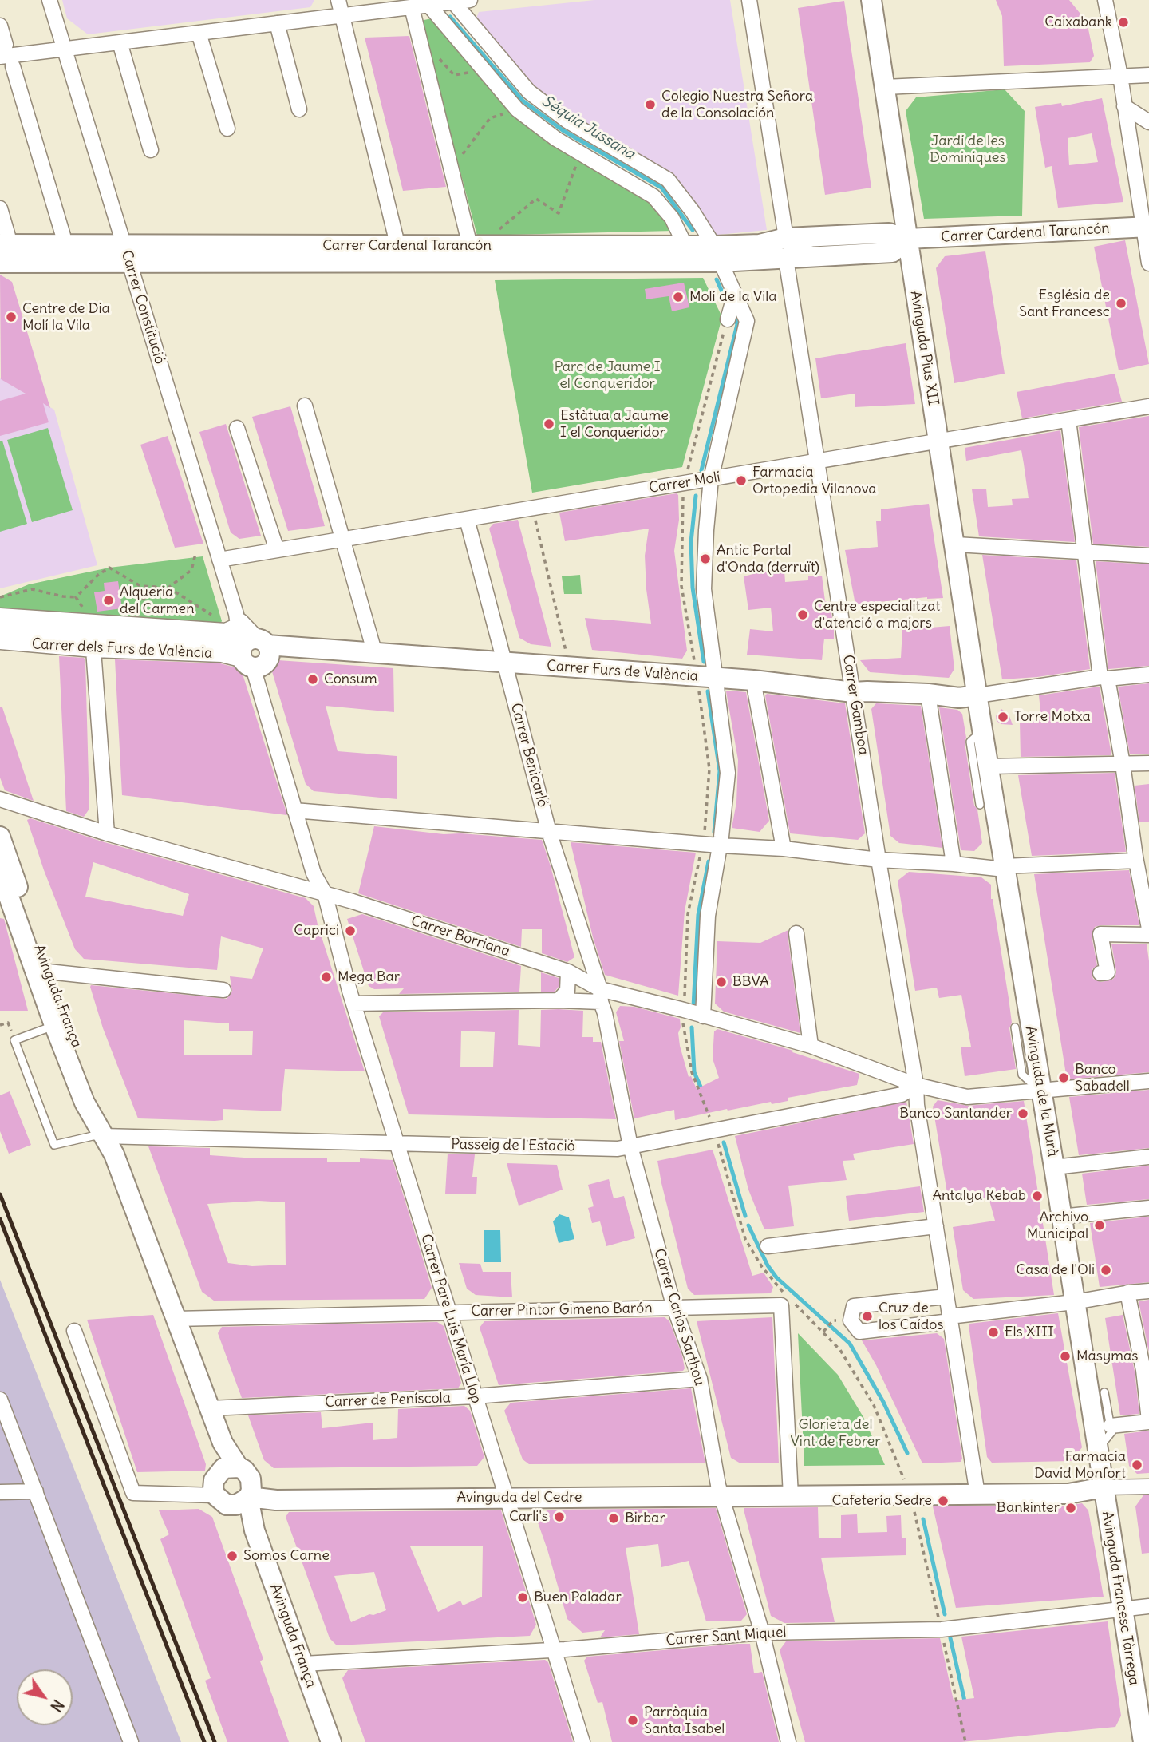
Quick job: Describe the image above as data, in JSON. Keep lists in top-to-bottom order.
{
  "streets": {
    "street": [
      "Carrer Cardenal Tarancón",
      "Carrer Constitució",
      "Avinguda Pius XII",
      "Carrer Molí",
      "Carrer dels Furs de València",
      "Carrer Furs de València",
      "Carrer Gamboa",
      "Carrer Benicarló",
      "Carrer Borriana",
      "Avinguda França",
      "Avinguda de la Murà",
      "Passeig de l'Estació",
      "Carrer Pintor Gimeno Barón",
      "Carrer Carlos Sarthou",
      "Carrer Pare Luis María Llop",
      "Carrer de Peníscola",
      "Avinguda del Cedre",
      "Avinguda Francesc Tàrrega",
      "Carrer Sant Miquel"
    ]
  },
  "crossings": [
    ["Carrer Cardenal Tarancón", "Carrer Constitució"],
    ["Carrer Cardenal Tarancón", "Avinguda Pius XII"],
    ["Carrer Cardenal Tarancón", "Carrer Gamboa"],
    ["Carrer Constitució", "Carrer Molí"],
    ["Carrer Constitució", "Carrer dels Furs de València"],
    ["Carrer Constitució", "Carrer Furs de València"],
    ["Carrer Constitució", "Carrer Borriana"],
    ["Carrer Constitució", "Carrer Pare Luis María Llop"],
    ["Avinguda Pius XII", "Carrer Molí"],
    ["Avinguda Pius XII", "Carrer Furs de València"],
    ["Avinguda Pius XII", "Avinguda de la Murà"],
    ["Carrer Molí", "Carrer Gamboa"],
    ["Carrer Molí", "Carrer Benicarló"],
    ["Carrer dels Furs de València", "Carrer Furs de València"],
    ["Carrer Furs de València", "Carrer Gamboa"],
    ["Carrer Furs de València", "Carrer Benicarló"],
    ["Carrer Furs de València", "Avinguda de la Murà"],
    ["Carrer Gamboa", "Carrer Borriana"],
    ["Carrer Gamboa", "Passeig de l'Estació"],
    ["Carrer Gamboa", "Avinguda del Cedre"],
    ["Carrer Benicarló", "Carrer Borriana"],
    ["Carrer Benicarló", "Carrer Carlos Sarthou"],
    ["Carrer Borriana", "Avinguda de la Murà"],
    ["Carrer Borriana", "Passeig de l'Estació"],
    ["Carrer Borriana", "Carrer Carlos Sarthou"],
    ["Carrer Borriana", "Carrer Pare Luis María Llop"],
    ["Avinguda França", "Passeig de l'Estació"],
    ["Avinguda França", "Carrer Pintor Gimeno Barón"],
    ["Avinguda França", "Carrer de Peníscola"],
    ["Avinguda França", "Avinguda del Cedre"],
    ["Avinguda França", "Carrer Sant Miquel"],
    ["Avinguda de la Murà", "Avinguda del Cedre"],
    ["Avinguda de la Murà", "Avinguda Francesc Tàrrega"],
    ["Passeig de l'Estació", "Carrer Carlos Sarthou"],
    ["Passeig de l'Estació", "Carrer Pare Luis María Llop"],
    ["Carrer Pintor Gimeno Barón", "Carrer Carlos Sarthou"],
    ["Carrer Pintor Gimeno Barón", "Carrer Pare Luis María Llop"],
    ["Carrer Carlos Sarthou", "Carrer de Peníscola"],
    ["Carrer Carlos Sarthou", "Avinguda del Cedre"],
    ["Carrer Carlos Sarthou", "Carrer Sant Miquel"],
    ["Carrer Pare Luis María Llop", "Carrer de Peníscola"],
    ["Carrer Pare Luis María Llop", "Avinguda del Cedre"],
    ["Carrer Pare Luis María Llop", "Carrer Sant Miquel"],
    ["Avinguda del Cedre", "Avinguda Francesc Tàrrega"],
    ["Avinguda Francesc Tàrrega", "Carrer Sant Miquel"]
  ],
  "water": ["Séquia Jussana"],
  "parks": ["Jardí de les Dominiques", "Parc de Jaume I el Conqueridor", "Glorieta del Vint de Febrer"],
  "places": [
    "Caixabank",
    "Colegio Nuestra Señora de la Consolación",
    "Molí de la Vila",
    "Església de Sant Francesc",
    "Centre de Dia Molí la Vila",
    "Estàtua a Jaume I el Conqueridor",
    "Farmacia Ortopedia Vilanova",
    "Antic Portal d'Onda (derruït)",
    "Alqueria del Carmen",
    "Centre especialitzat d'atenció a majors",
    "Consum",
    "Torre Motxa",
    "Caprici",
    "Mega Bar",
    "BBVA",
    "Banco Sabadell",
    "Banco Santander",
    "Antalya Kebab",
    "Archivo Municipal",
    "Casa de l'Oli",
    "Cruz de los Caídos",
    "Els XIII",
    "Masymas",
    "Farmacia David Monfort",
    "Cafetería Sedre",
    "Bankinter",
    "Carli's",
    "Birbar",
    "Somos Carne",
    "Buen Paladar",
    "Parròquia Santa Isabel"
  ],
  "north": "bottom right"
}
